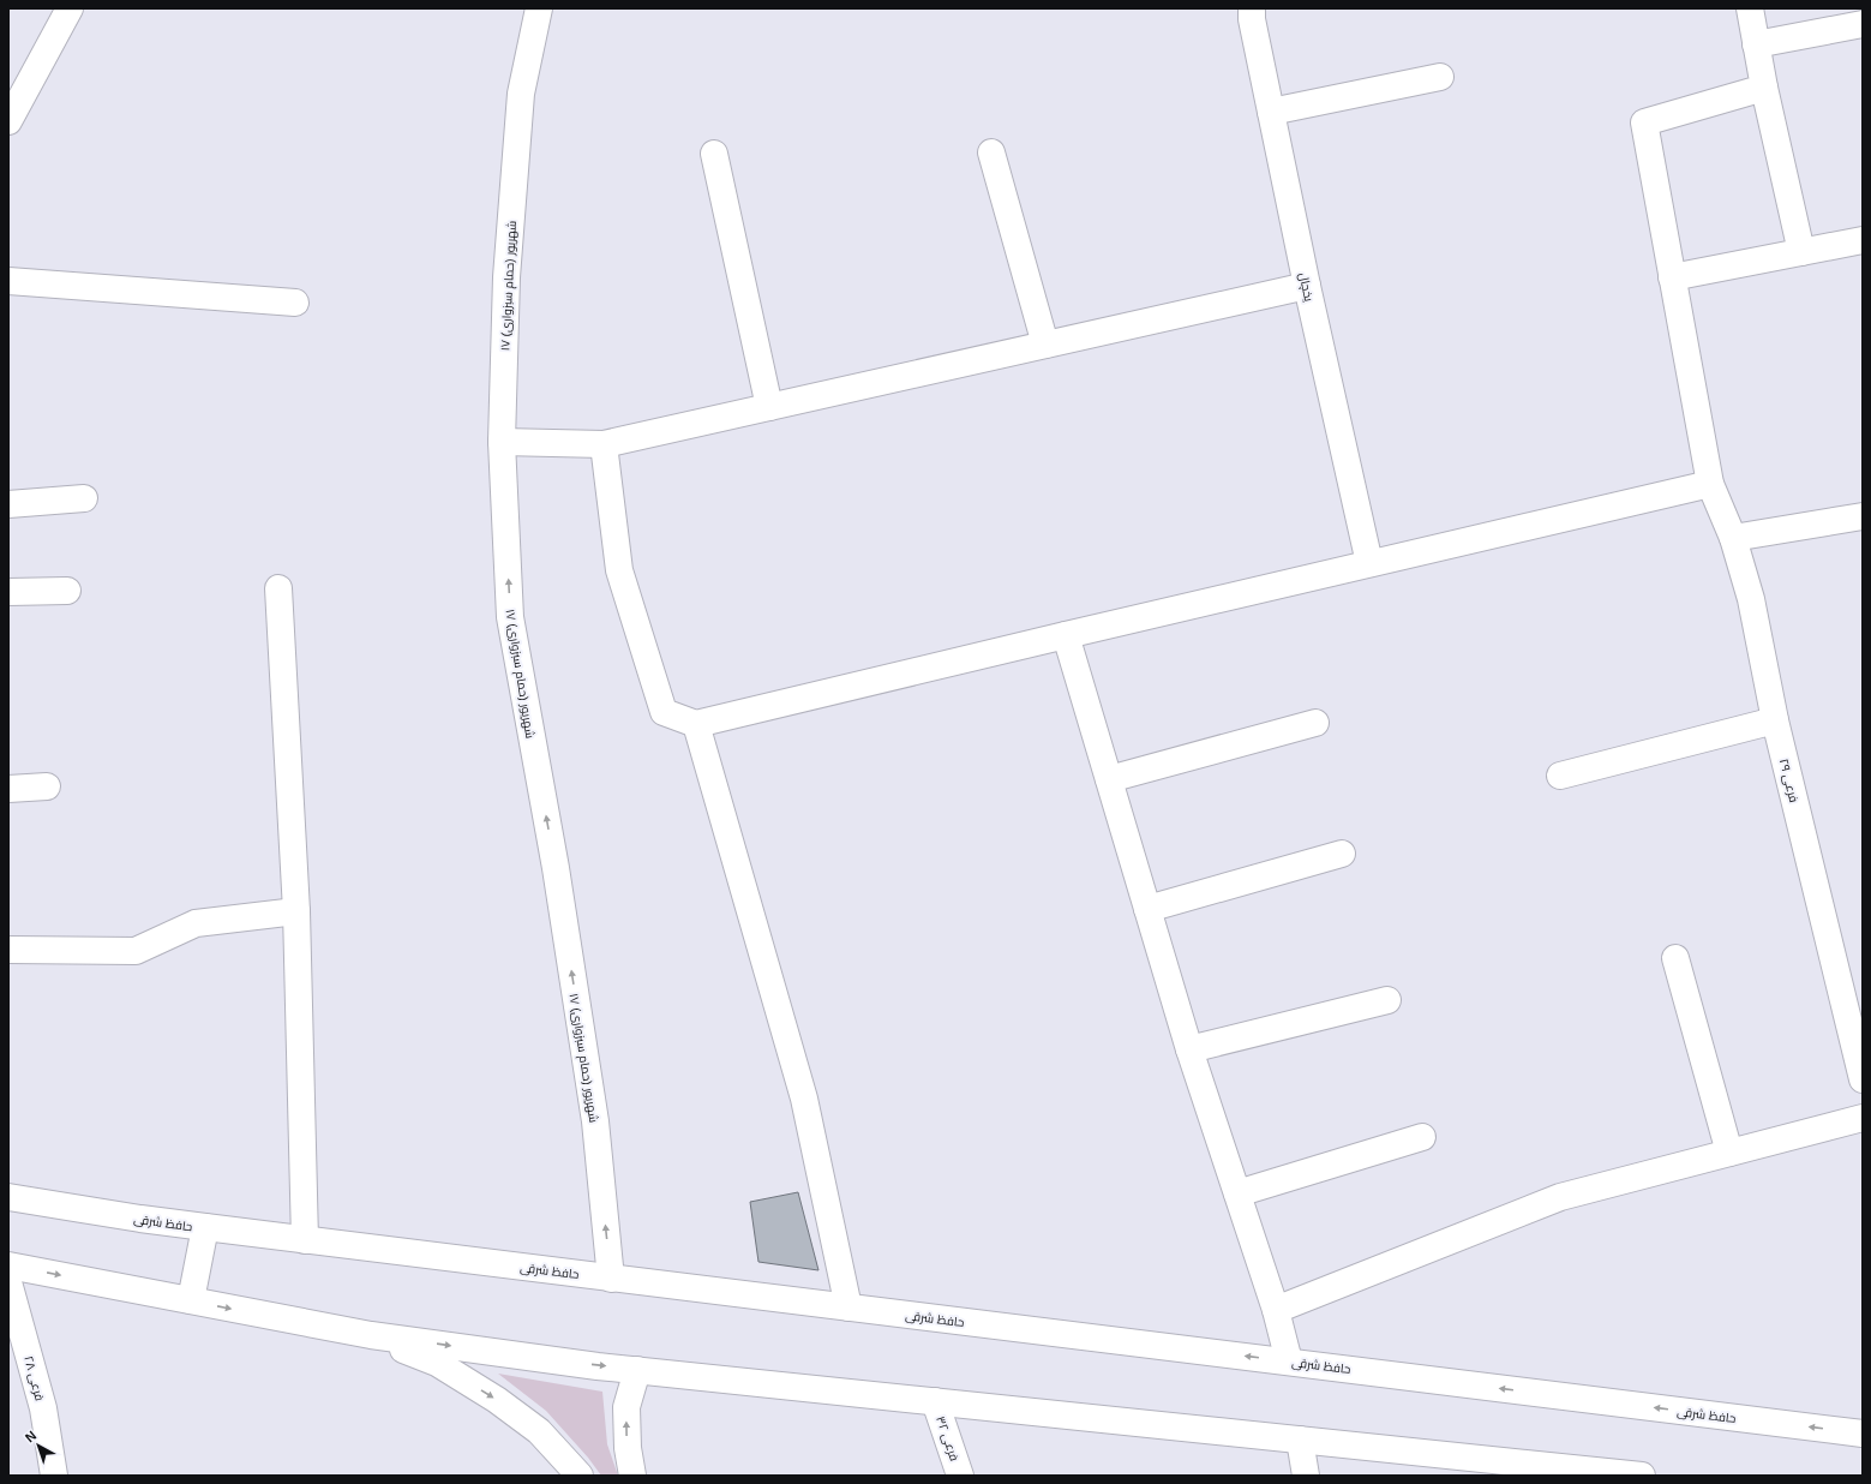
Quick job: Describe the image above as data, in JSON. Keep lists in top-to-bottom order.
{
  "streets": {
    "street": [
      "۱۷ شهریور (حمام سبزواری)",
      "یخچال",
      "فرعی ۲۹",
      "حافظ شرقی",
      "فرعی ۲۸",
      "فرعی ۳۲"
    ]
  },
  "crossings": [
    ["۱۷ شهریور (حمام سبزواری)", "حافظ شرقی"]
  ],
  "north": "top left"
}
